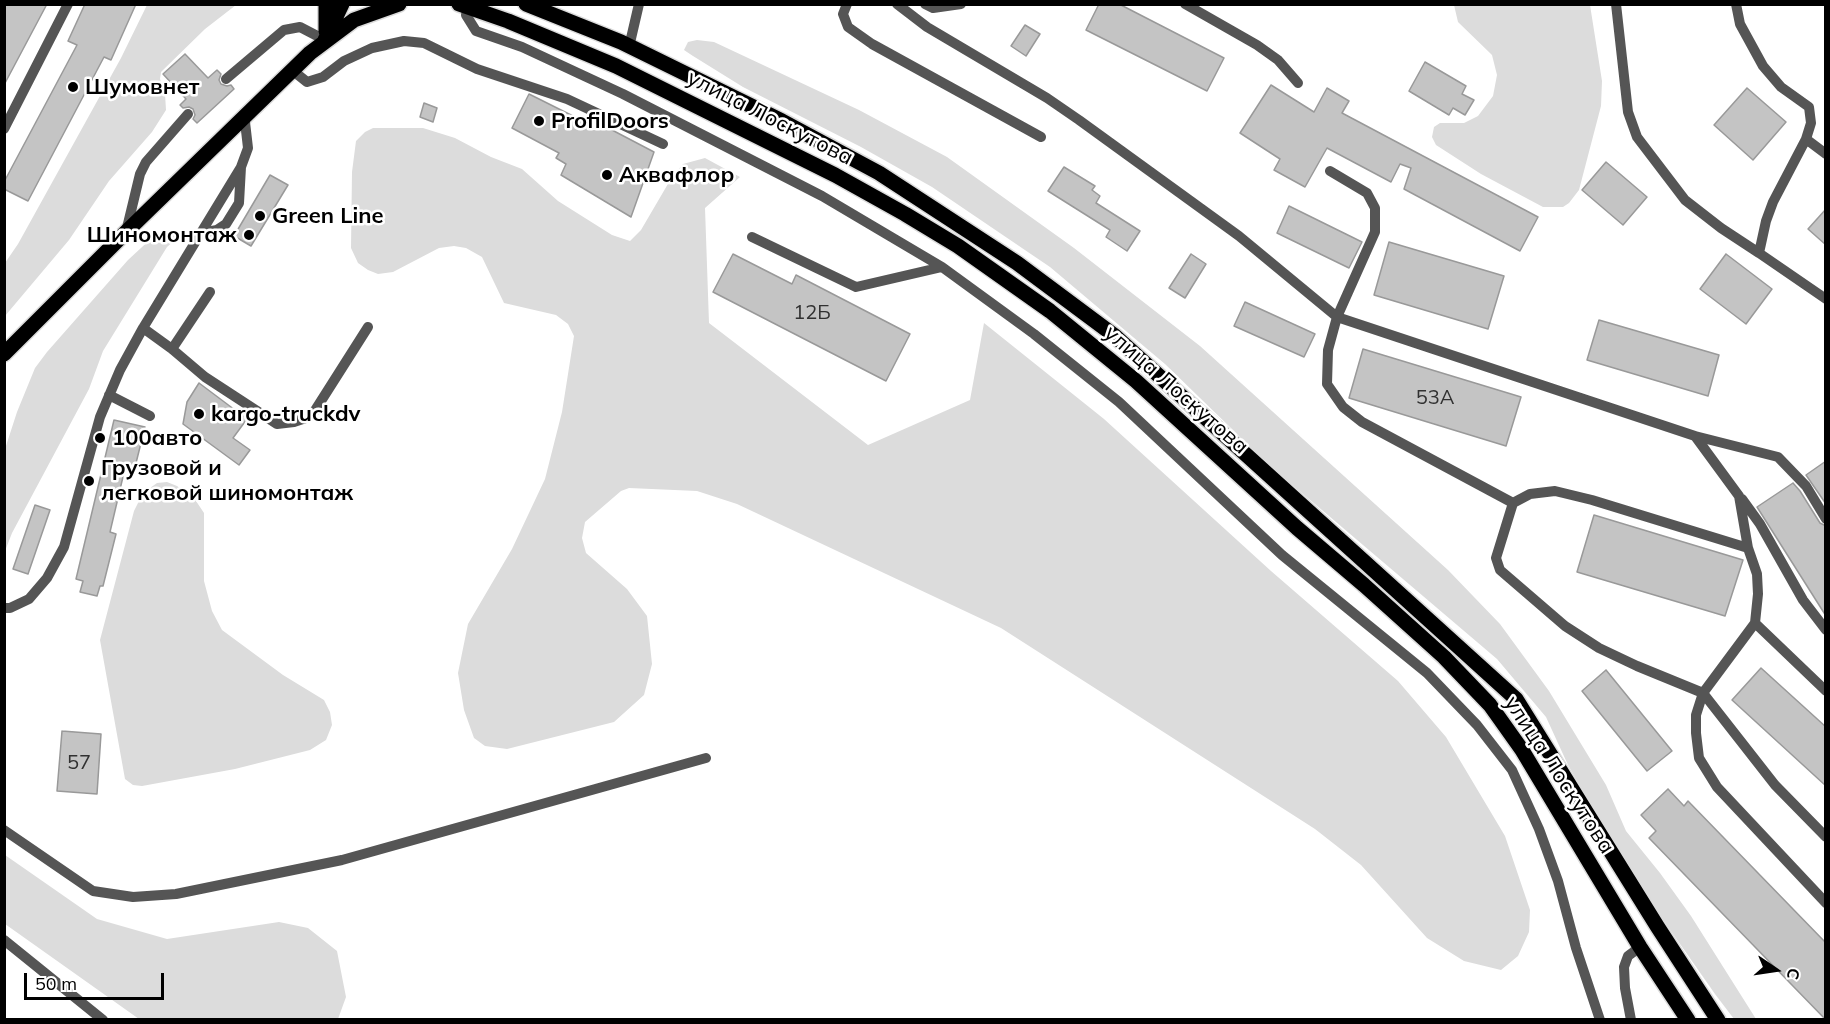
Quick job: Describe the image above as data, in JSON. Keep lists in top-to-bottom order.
{
  "streets": {
    "main road": ["улица Лоскутова"]
  },
  "places": [
    "Шумовнет",
    "ProfilDoors",
    "Аквафлор",
    "Green Line",
    "Шиномонтаж",
    "kargo-truckdv",
    "100авто",
    "Грузовой и легковой шиномонтаж"
  ],
  "house_numbers": ["12Б", "53А", "57"],
  "scale_bar": "50 m",
  "north": "right"
}
